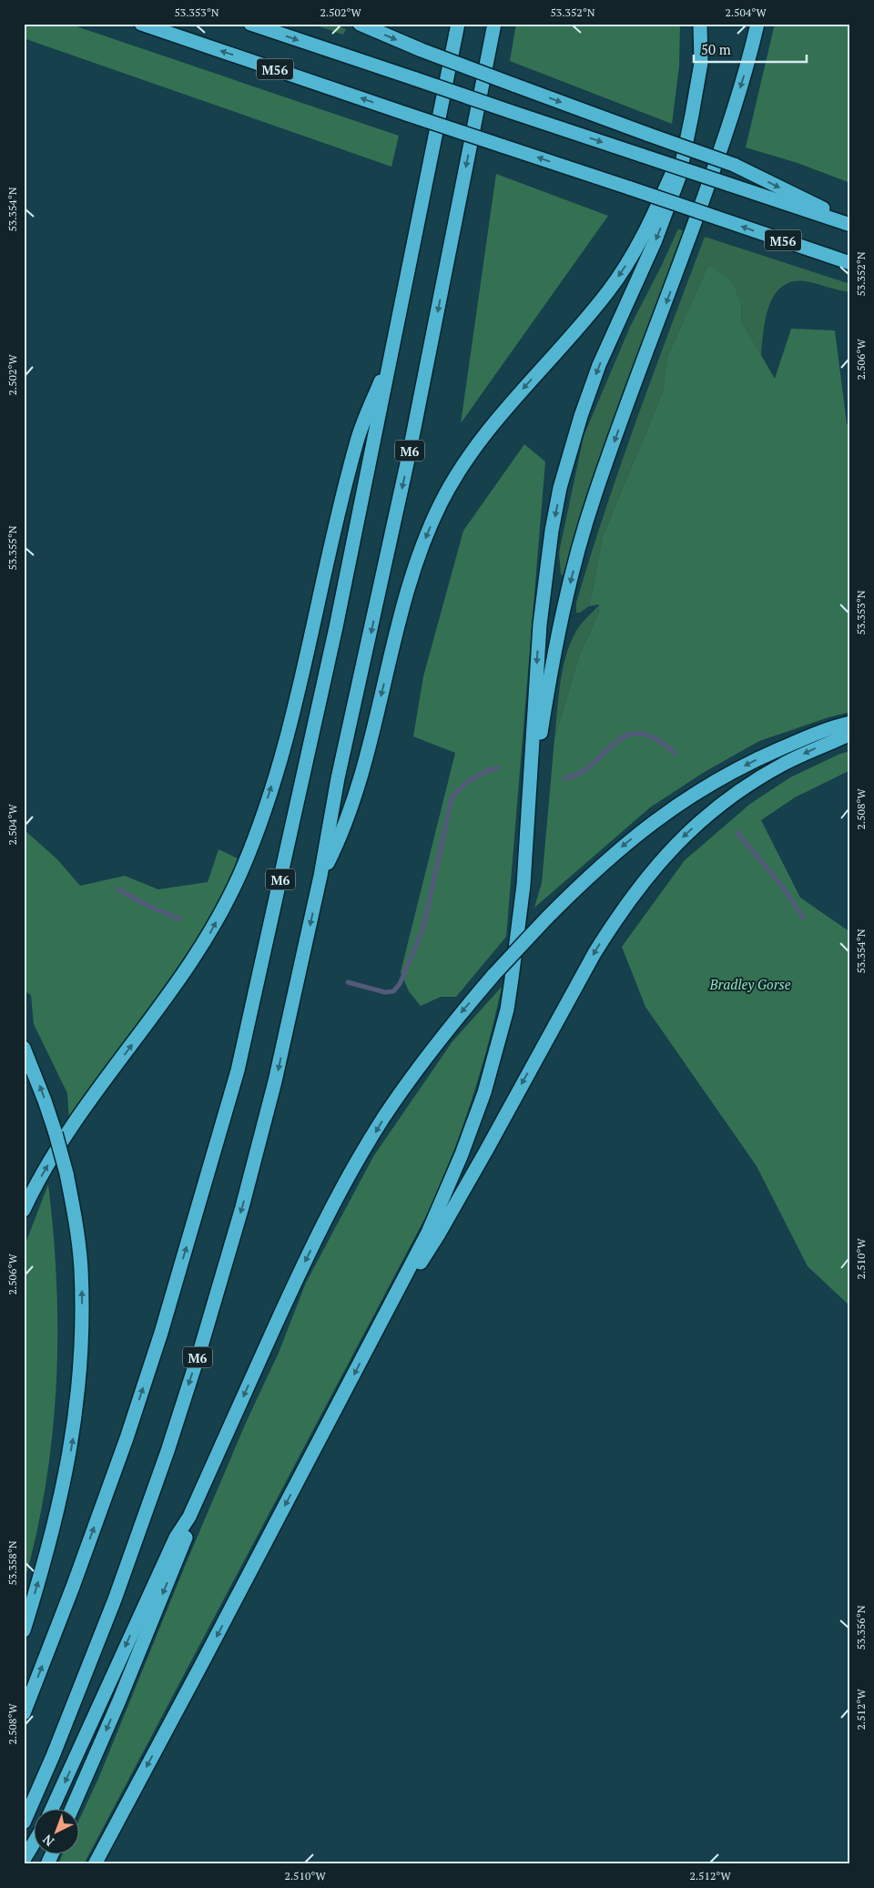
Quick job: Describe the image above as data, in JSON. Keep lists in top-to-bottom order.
{
  "streets": {
    "highway": ["M56", "M6"]
  },
  "parks": ["Bradley Gorse"],
  "scale_bar": "50 m",
  "north": "bottom left",
  "coordinates": [
    "53.353°N",
    "2.502°W",
    "53.352°N",
    "2.504°W",
    "53.354°N",
    "2.506°W",
    "53.355°N",
    "2.508°W",
    "2.510°W",
    "53.358°N",
    "53.356°N",
    "2.512°W"
  ]
}
